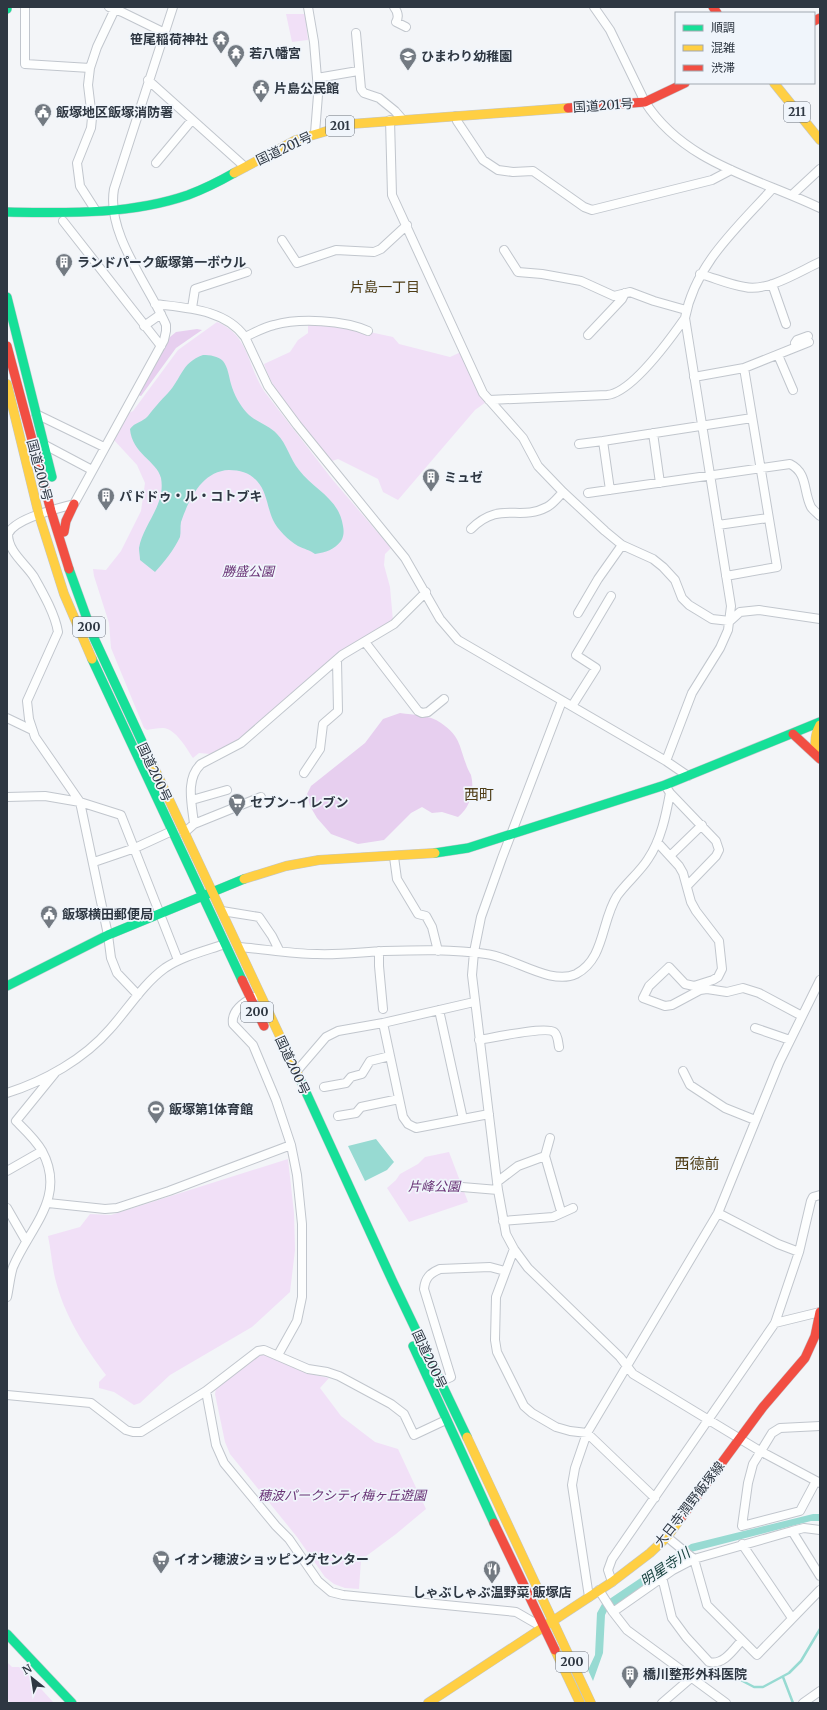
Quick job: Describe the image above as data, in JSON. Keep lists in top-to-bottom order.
{
  "streets": {
    "main road": [
      "国道201号",
      "211",
      "201",
      "国道200号",
      "200",
      "大日寺潤野飯塚線"
    ]
  },
  "crossings": [
    ["国道200号", "大日寺潤野飯塚線"]
  ],
  "districts": ["片島一丁目", "西町", "西徳前"],
  "water": ["明星寺川"],
  "parks": ["勝盛公園", "片峰公園", "穂波パークシティ梅ヶ丘遊園"],
  "places": {
    "temple": ["笹尾稲荷神社", "若八幡宮"],
    "school or university": ["ひまわり幼稚園"],
    "public building": ["片島公民館", "飯塚地区飯塚消防署", "飯塚横田郵便局"],
    "building": [
      "ランドパーク飯塚第一ボウル",
      "ミュゼ",
      "パドドゥ・ル・コトブキ",
      "橋川整形外科医院"
    ],
    "supermarket": ["セブン-イレブン", "イオン穂波ショッピングセンター"],
    "sports": ["飯塚第1体育館"],
    "restaurant": ["しゃぶしゃぶ温野菜 飯塚店"]
  },
  "legend": ["順調", "混雑", "渋滞"],
  "north": "top left"
}
